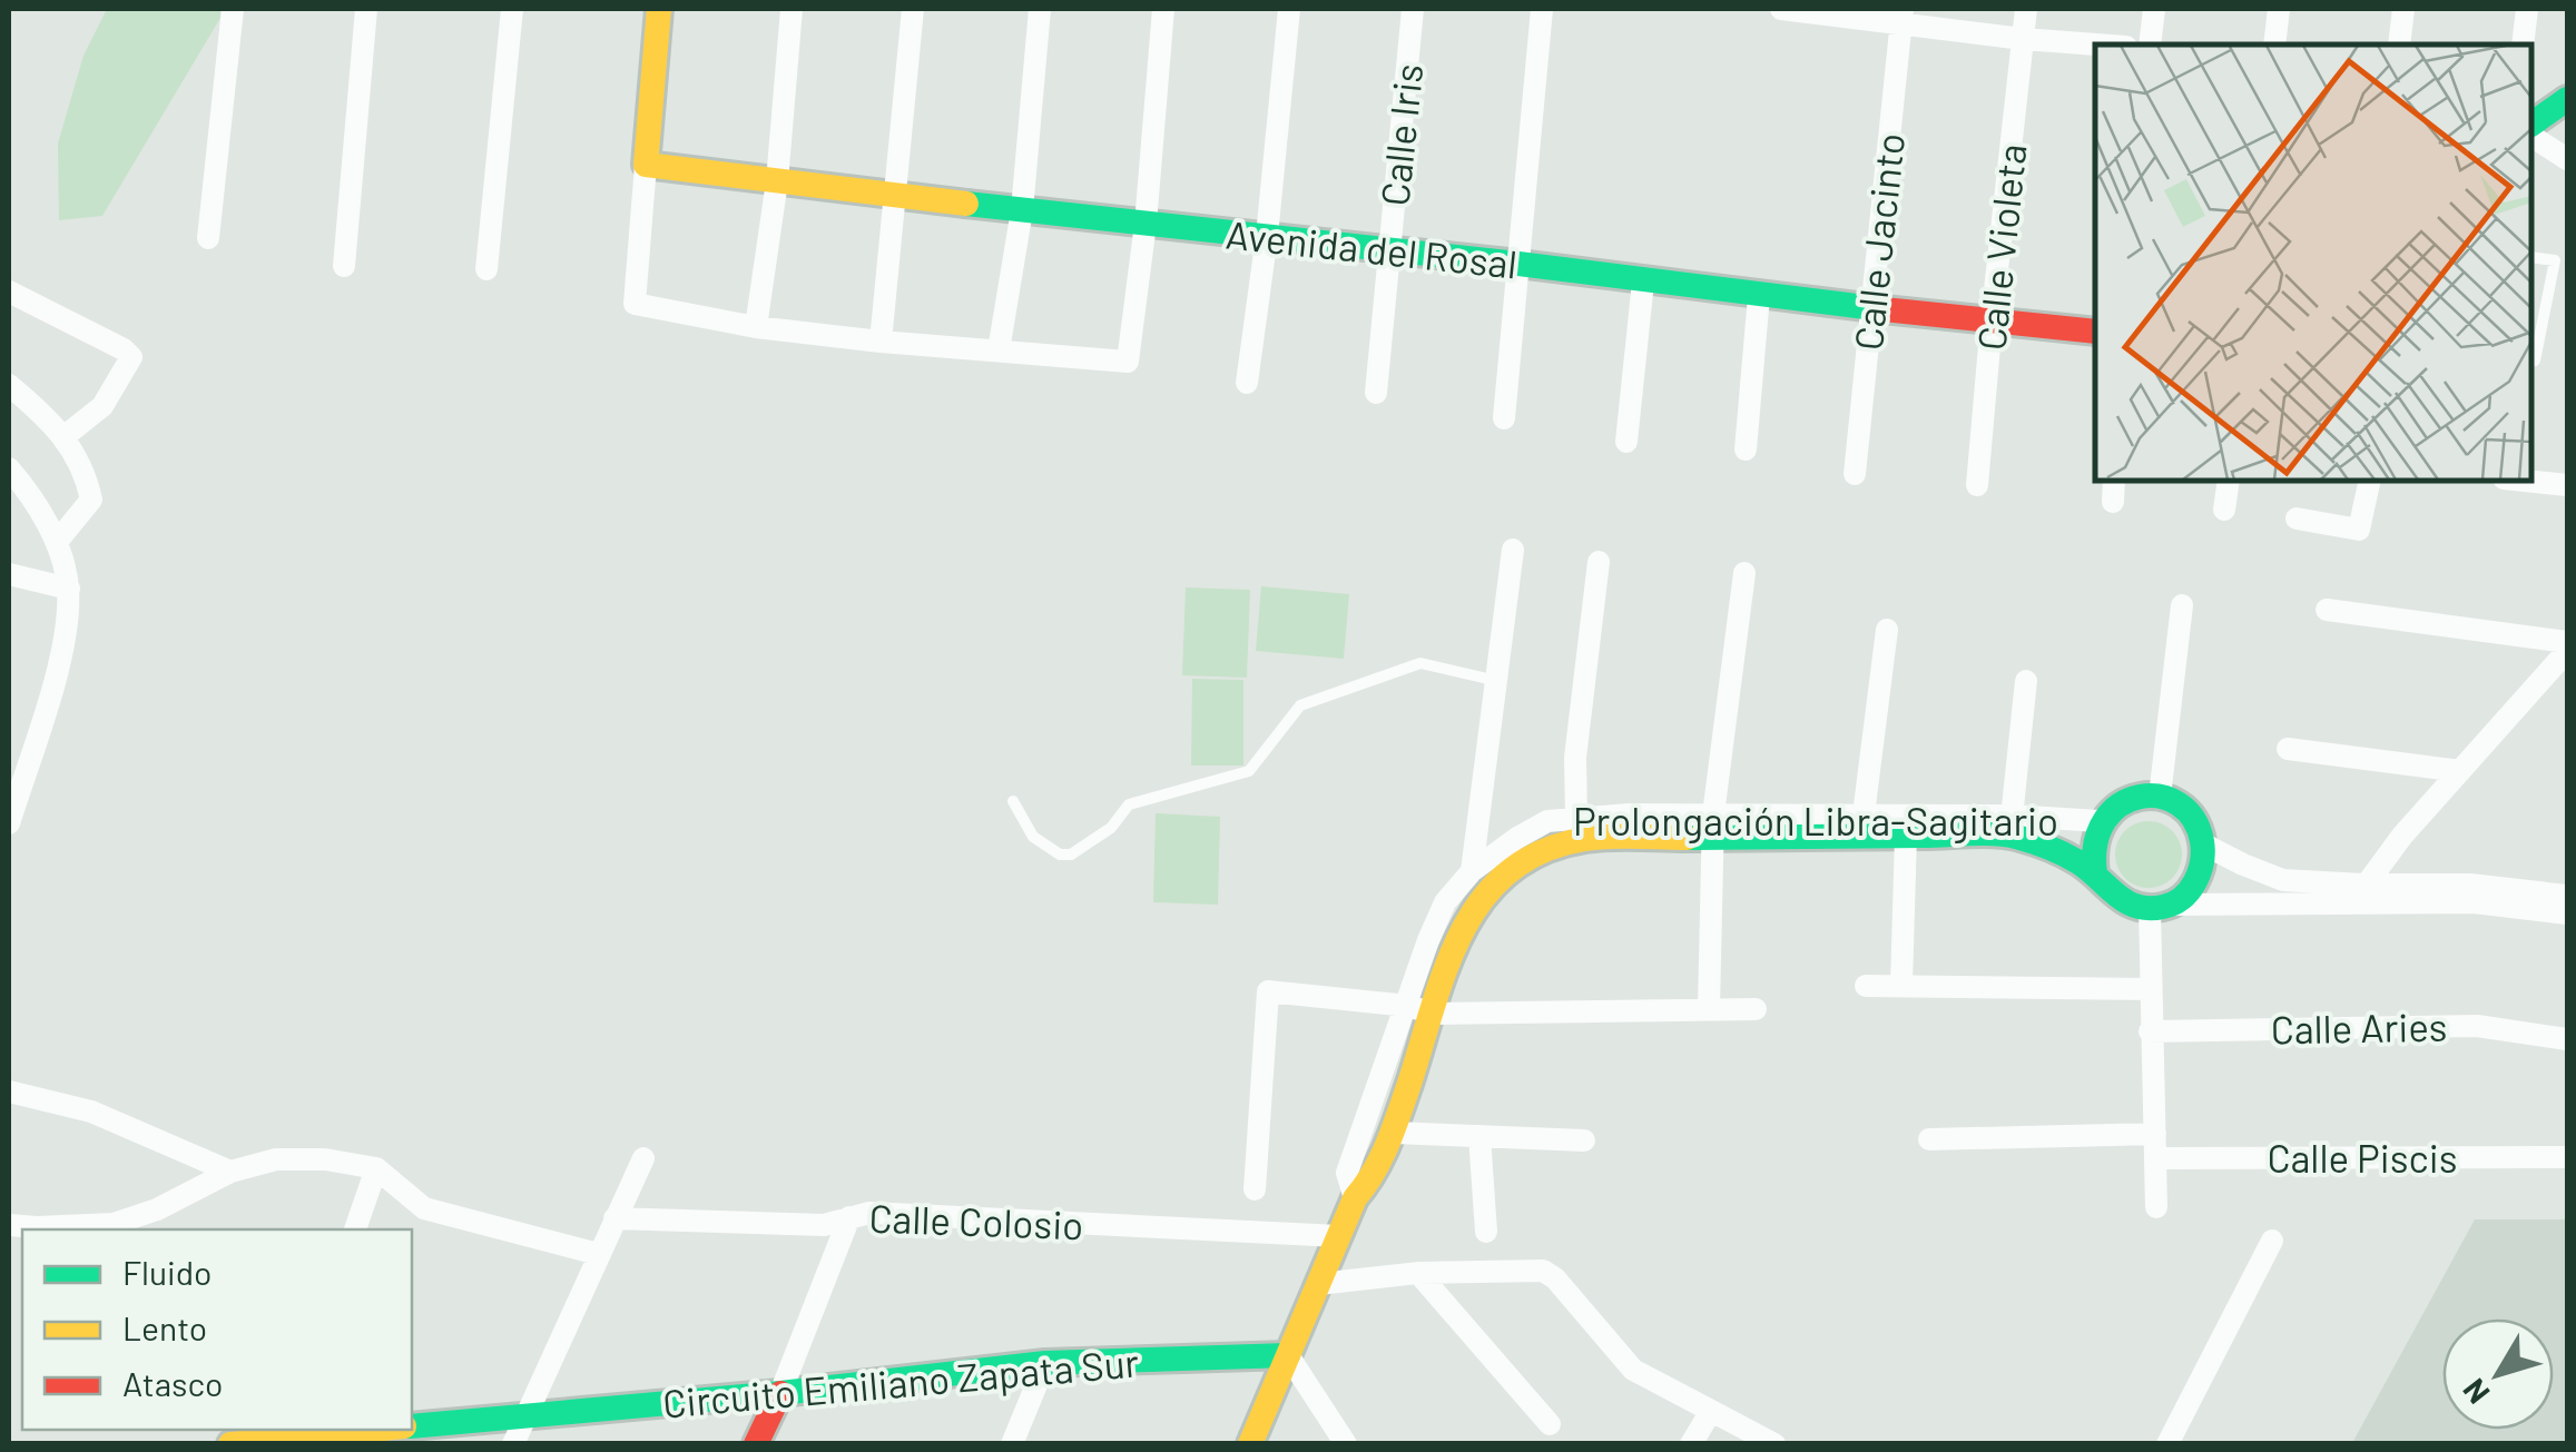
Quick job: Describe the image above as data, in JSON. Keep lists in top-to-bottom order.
{
  "streets": {
    "street": [
      "Calle Iris",
      "Calle Jacinto",
      "Calle Violeta",
      "Avenida del Rosal",
      "Prolongación Libra-Sagitario",
      "Calle Aries",
      "Calle Piscis",
      "Calle Colosio",
      "Circuito Emiliano Zapata Sur"
    ]
  },
  "crossings": [
    ["Calle Iris", "Avenida del Rosal"],
    ["Calle Jacinto", "Avenida del Rosal"],
    ["Calle Violeta", "Avenida del Rosal"]
  ],
  "legend": ["Fluido", "Lento", "Atasco"],
  "north": "bottom left"
}
